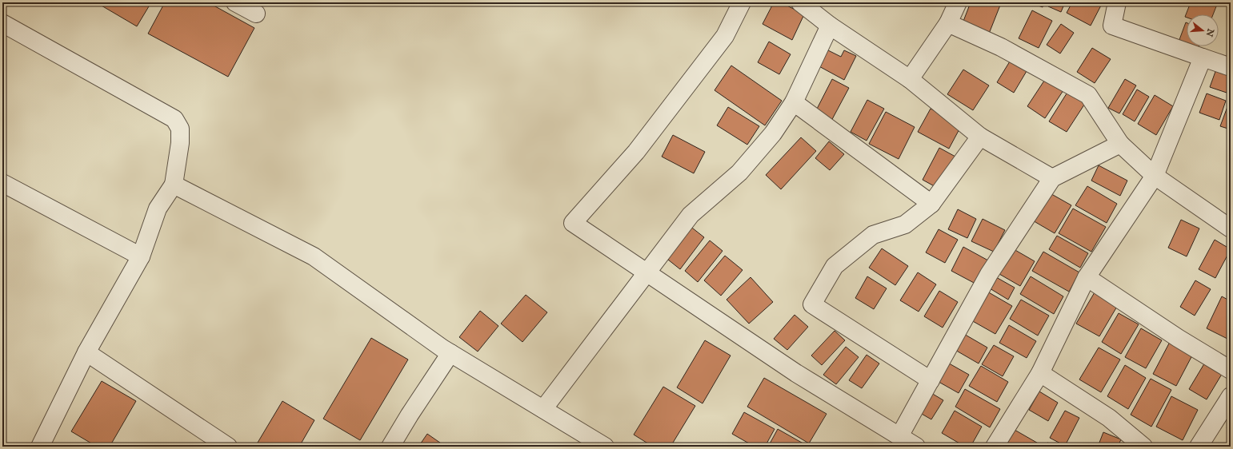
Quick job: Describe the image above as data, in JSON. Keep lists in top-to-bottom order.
{
  "north": "right"
}
